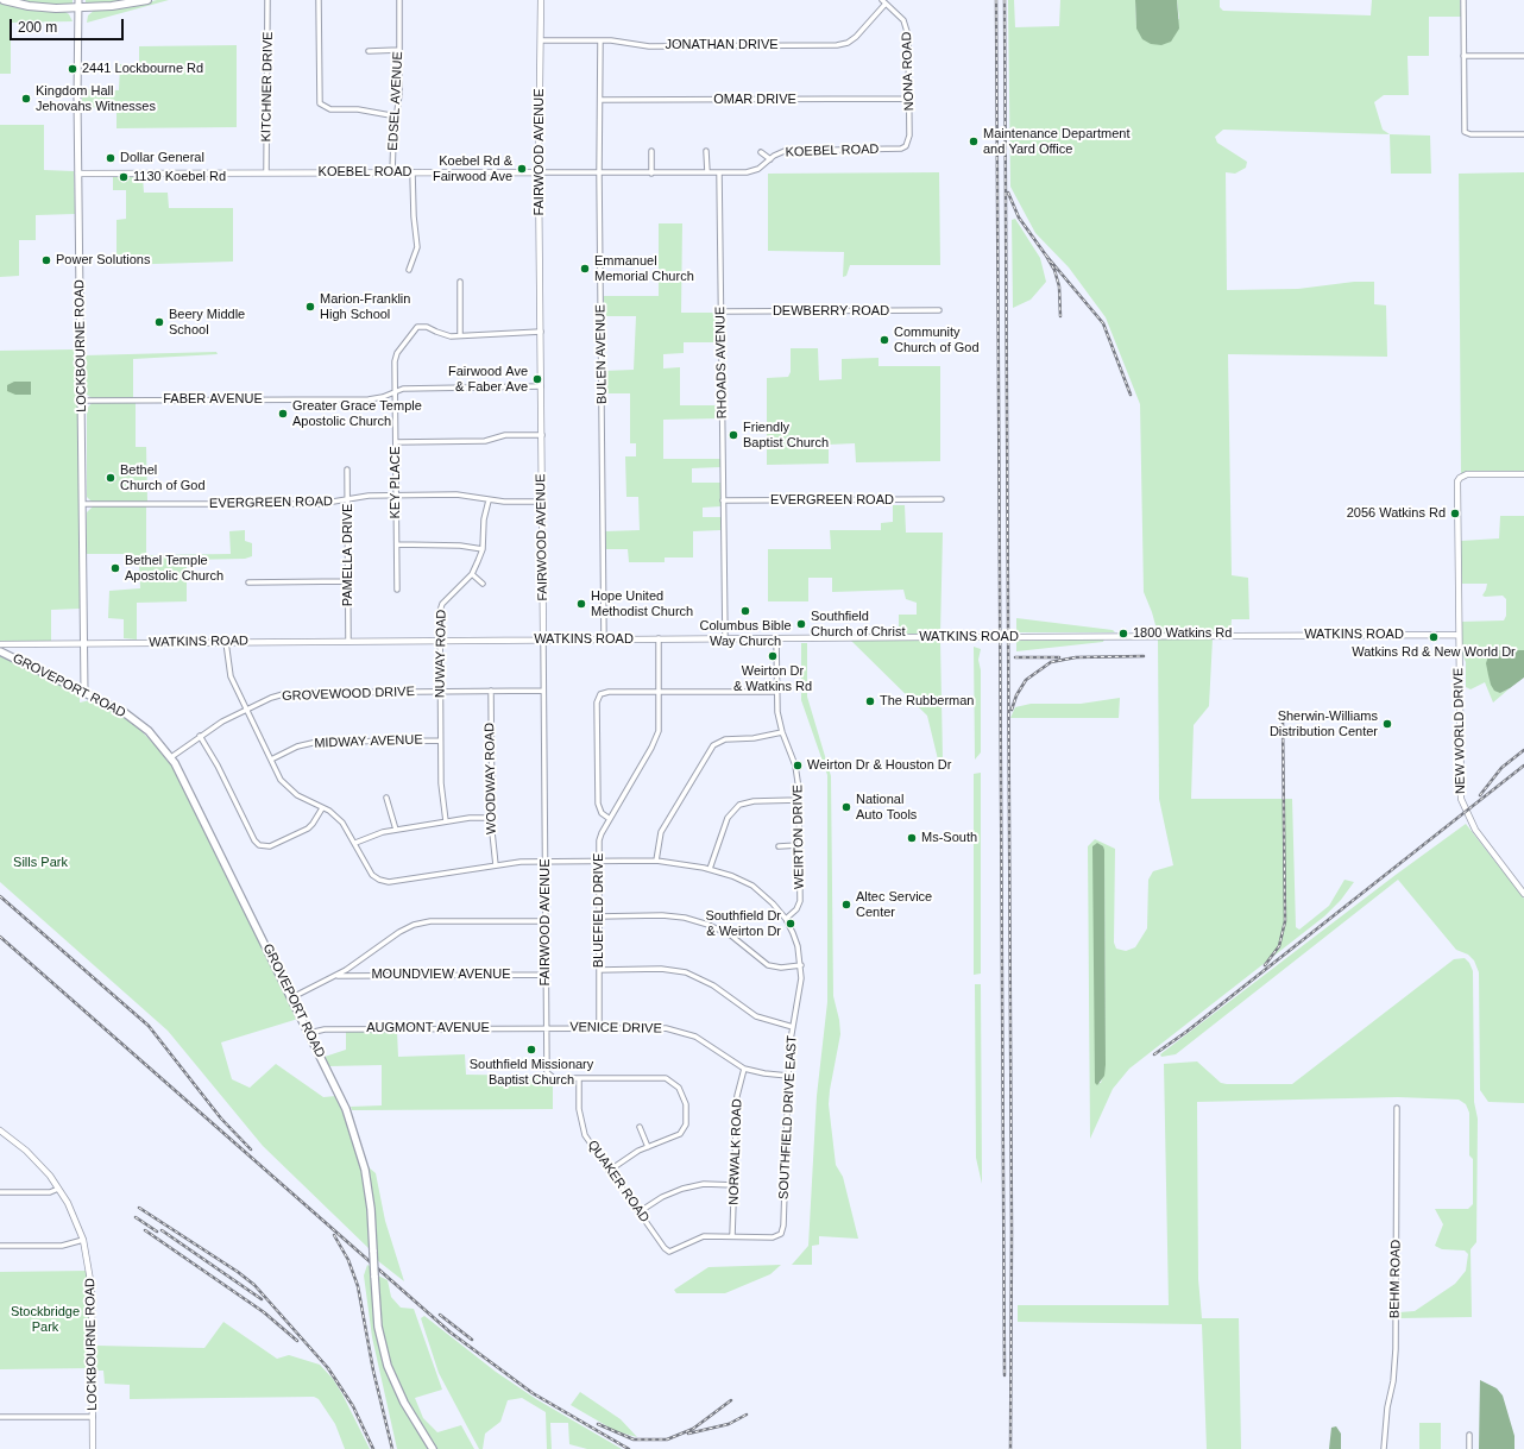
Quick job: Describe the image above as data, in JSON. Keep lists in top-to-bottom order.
{
  "streets": {
    "main road": ["LOCKBOURNE ROAD", "GROVEPORT ROAD"],
    "street": [
      "JONATHAN DRIVE",
      "NONA ROAD",
      "KITCHNER DRIVE",
      "OMAR DRIVE",
      "EDSEL AVENUE",
      "KOEBEL ROAD",
      "FAIRWOOD AVENUE",
      "DEWBERRY ROAD",
      "BULEN AVENUE",
      "RHOADS AVENUE",
      "FABER AVENUE",
      "KEY PLACE",
      "EVERGREEN ROAD",
      "PAMELLA DRIVE",
      "WATKINS ROAD",
      "NUWAY ROAD",
      "GROVEWOOD DRIVE",
      "NEW WORLD DRIVE",
      "MIDWAY AVENUE",
      "WOODWAY ROAD",
      "WEIRTON DRIVE",
      "BLUEFIELD DRIVE",
      "MOUNDVIEW AVENUE",
      "AUGMONT AVENUE",
      "VENICE DRIVE",
      "SOUTHFIELD DRIVE EAST",
      "NORWALK ROAD",
      "QUAKER ROAD",
      "BEHM ROAD"
    ]
  },
  "crossings": [
    ["JONATHAN DRIVE", "NONA ROAD"],
    ["JONATHAN DRIVE", "FAIRWOOD AVENUE"],
    ["JONATHAN DRIVE", "BULEN AVENUE"],
    ["NONA ROAD", "OMAR DRIVE"],
    ["NONA ROAD", "KOEBEL ROAD"],
    ["KITCHNER DRIVE", "KOEBEL ROAD"],
    ["OMAR DRIVE", "BULEN AVENUE"],
    ["EDSEL AVENUE", "KOEBEL ROAD"],
    ["KOEBEL ROAD", "FAIRWOOD AVENUE"],
    ["KOEBEL ROAD", "LOCKBOURNE ROAD"],
    ["KOEBEL ROAD", "BULEN AVENUE"],
    ["KOEBEL ROAD", "RHOADS AVENUE"],
    ["FAIRWOOD AVENUE", "FABER AVENUE"],
    ["FAIRWOOD AVENUE", "EVERGREEN ROAD"],
    ["FAIRWOOD AVENUE", "WATKINS ROAD"],
    ["FAIRWOOD AVENUE", "GROVEWOOD DRIVE"],
    ["FAIRWOOD AVENUE", "MOUNDVIEW AVENUE"],
    ["FAIRWOOD AVENUE", "AUGMONT AVENUE"],
    ["FAIRWOOD AVENUE", "VENICE DRIVE"],
    ["FAIRWOOD AVENUE", "SOUTHFIELD DRIVE EAST"],
    ["FAIRWOOD AVENUE", "QUAKER ROAD"],
    ["DEWBERRY ROAD", "RHOADS AVENUE"],
    ["LOCKBOURNE ROAD", "FABER AVENUE"],
    ["LOCKBOURNE ROAD", "EVERGREEN ROAD"],
    ["LOCKBOURNE ROAD", "WATKINS ROAD"],
    ["LOCKBOURNE ROAD", "GROVEPORT ROAD"],
    ["BULEN AVENUE", "WATKINS ROAD"],
    ["RHOADS AVENUE", "EVERGREEN ROAD"],
    ["RHOADS AVENUE", "WATKINS ROAD"],
    ["FABER AVENUE", "KEY PLACE"],
    ["KEY PLACE", "EVERGREEN ROAD"],
    ["EVERGREEN ROAD", "PAMELLA DRIVE"],
    ["EVERGREEN ROAD", "NUWAY ROAD"],
    ["PAMELLA DRIVE", "WATKINS ROAD"],
    ["WATKINS ROAD", "NUWAY ROAD"],
    ["WATKINS ROAD", "NEW WORLD DRIVE"],
    ["WATKINS ROAD", "WEIRTON DRIVE"],
    ["WATKINS ROAD", "BLUEFIELD DRIVE"],
    ["NUWAY ROAD", "GROVEWOOD DRIVE"],
    ["NUWAY ROAD", "MIDWAY AVENUE"],
    ["GROVEPORT ROAD", "GROVEWOOD DRIVE"],
    ["GROVEPORT ROAD", "AUGMONT AVENUE"],
    ["GROVEWOOD DRIVE", "WOODWAY ROAD"],
    ["WOODWAY ROAD", "SOUTHFIELD DRIVE EAST"],
    ["WEIRTON DRIVE", "SOUTHFIELD DRIVE EAST"],
    ["BLUEFIELD DRIVE", "VENICE DRIVE"],
    ["BLUEFIELD DRIVE", "SOUTHFIELD DRIVE EAST"],
    ["AUGMONT AVENUE", "VENICE DRIVE"],
    ["VENICE DRIVE", "SOUTHFIELD DRIVE EAST"],
    ["VENICE DRIVE", "NORWALK ROAD"],
    ["SOUTHFIELD DRIVE EAST", "NORWALK ROAD"],
    ["SOUTHFIELD DRIVE EAST", "QUAKER ROAD"],
    ["NORWALK ROAD", "QUAKER ROAD"]
  ],
  "parks": ["Sills Park", "Stockbridge Park"],
  "places": [
    "2441 Lockbourne Rd",
    "Kingdom Hall Jehovahs Witnesses",
    "Maintenance Department and Yard Office",
    "Dollar General",
    "Koebel Rd & Fairwood Ave",
    "1130 Koebel Rd",
    "Power Solutions",
    "Emmanuel Memorial Church",
    "Marion-Franklin High School",
    "Beery Middle School",
    "Community Church of God",
    "Fairwood Ave & Faber Ave",
    "Greater Grace Temple Apostolic Church",
    "Friendly Baptist Church",
    "Bethel Church of God",
    "2056 Watkins Rd",
    "Bethel Temple Apostolic Church",
    "Hope United Methodist Church",
    "Columbus Bible Way Church",
    "Southfield Church of Christ",
    "1800 Watkins Rd",
    "Watkins Rd & New World Dr",
    "Weirton Dr & Watkins Rd",
    "The Rubberman",
    "Sherwin-Williams Distribution Center",
    "Weirton Dr & Houston Dr",
    "National Auto Tools",
    "Ms-South",
    "Altec Service Center",
    "Southfield Dr & Weirton Dr",
    "Southfield Missionary Baptist Church"
  ],
  "scale_bar": "200 m"
}
